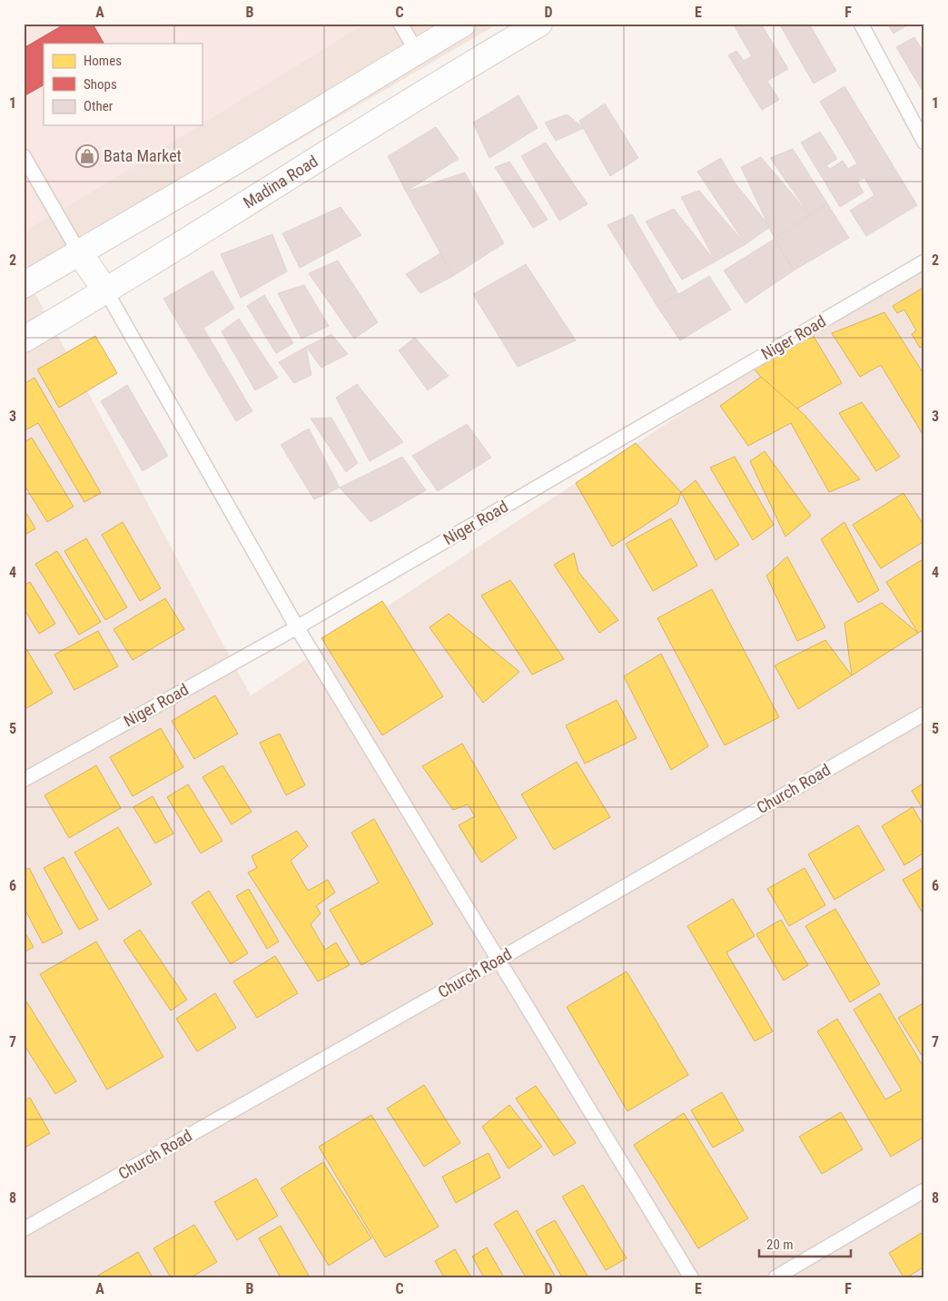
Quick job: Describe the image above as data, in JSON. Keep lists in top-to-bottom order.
{
  "streets": {
    "main road": ["Madina Road"],
    "lane": ["Niger Road", "Church Road"]
  },
  "places": {
    "shop": ["Bata Market"]
  },
  "legend": ["Homes", "Shops", "Other"],
  "scale_bar": "20 m",
  "grid": {
    "columns": [
      "A",
      "B",
      "C",
      "D",
      "E",
      "F"
    ],
    "rows": [
      "1",
      "2",
      "3",
      "4",
      "5",
      "6",
      "7",
      "8"
    ]
  }
}
